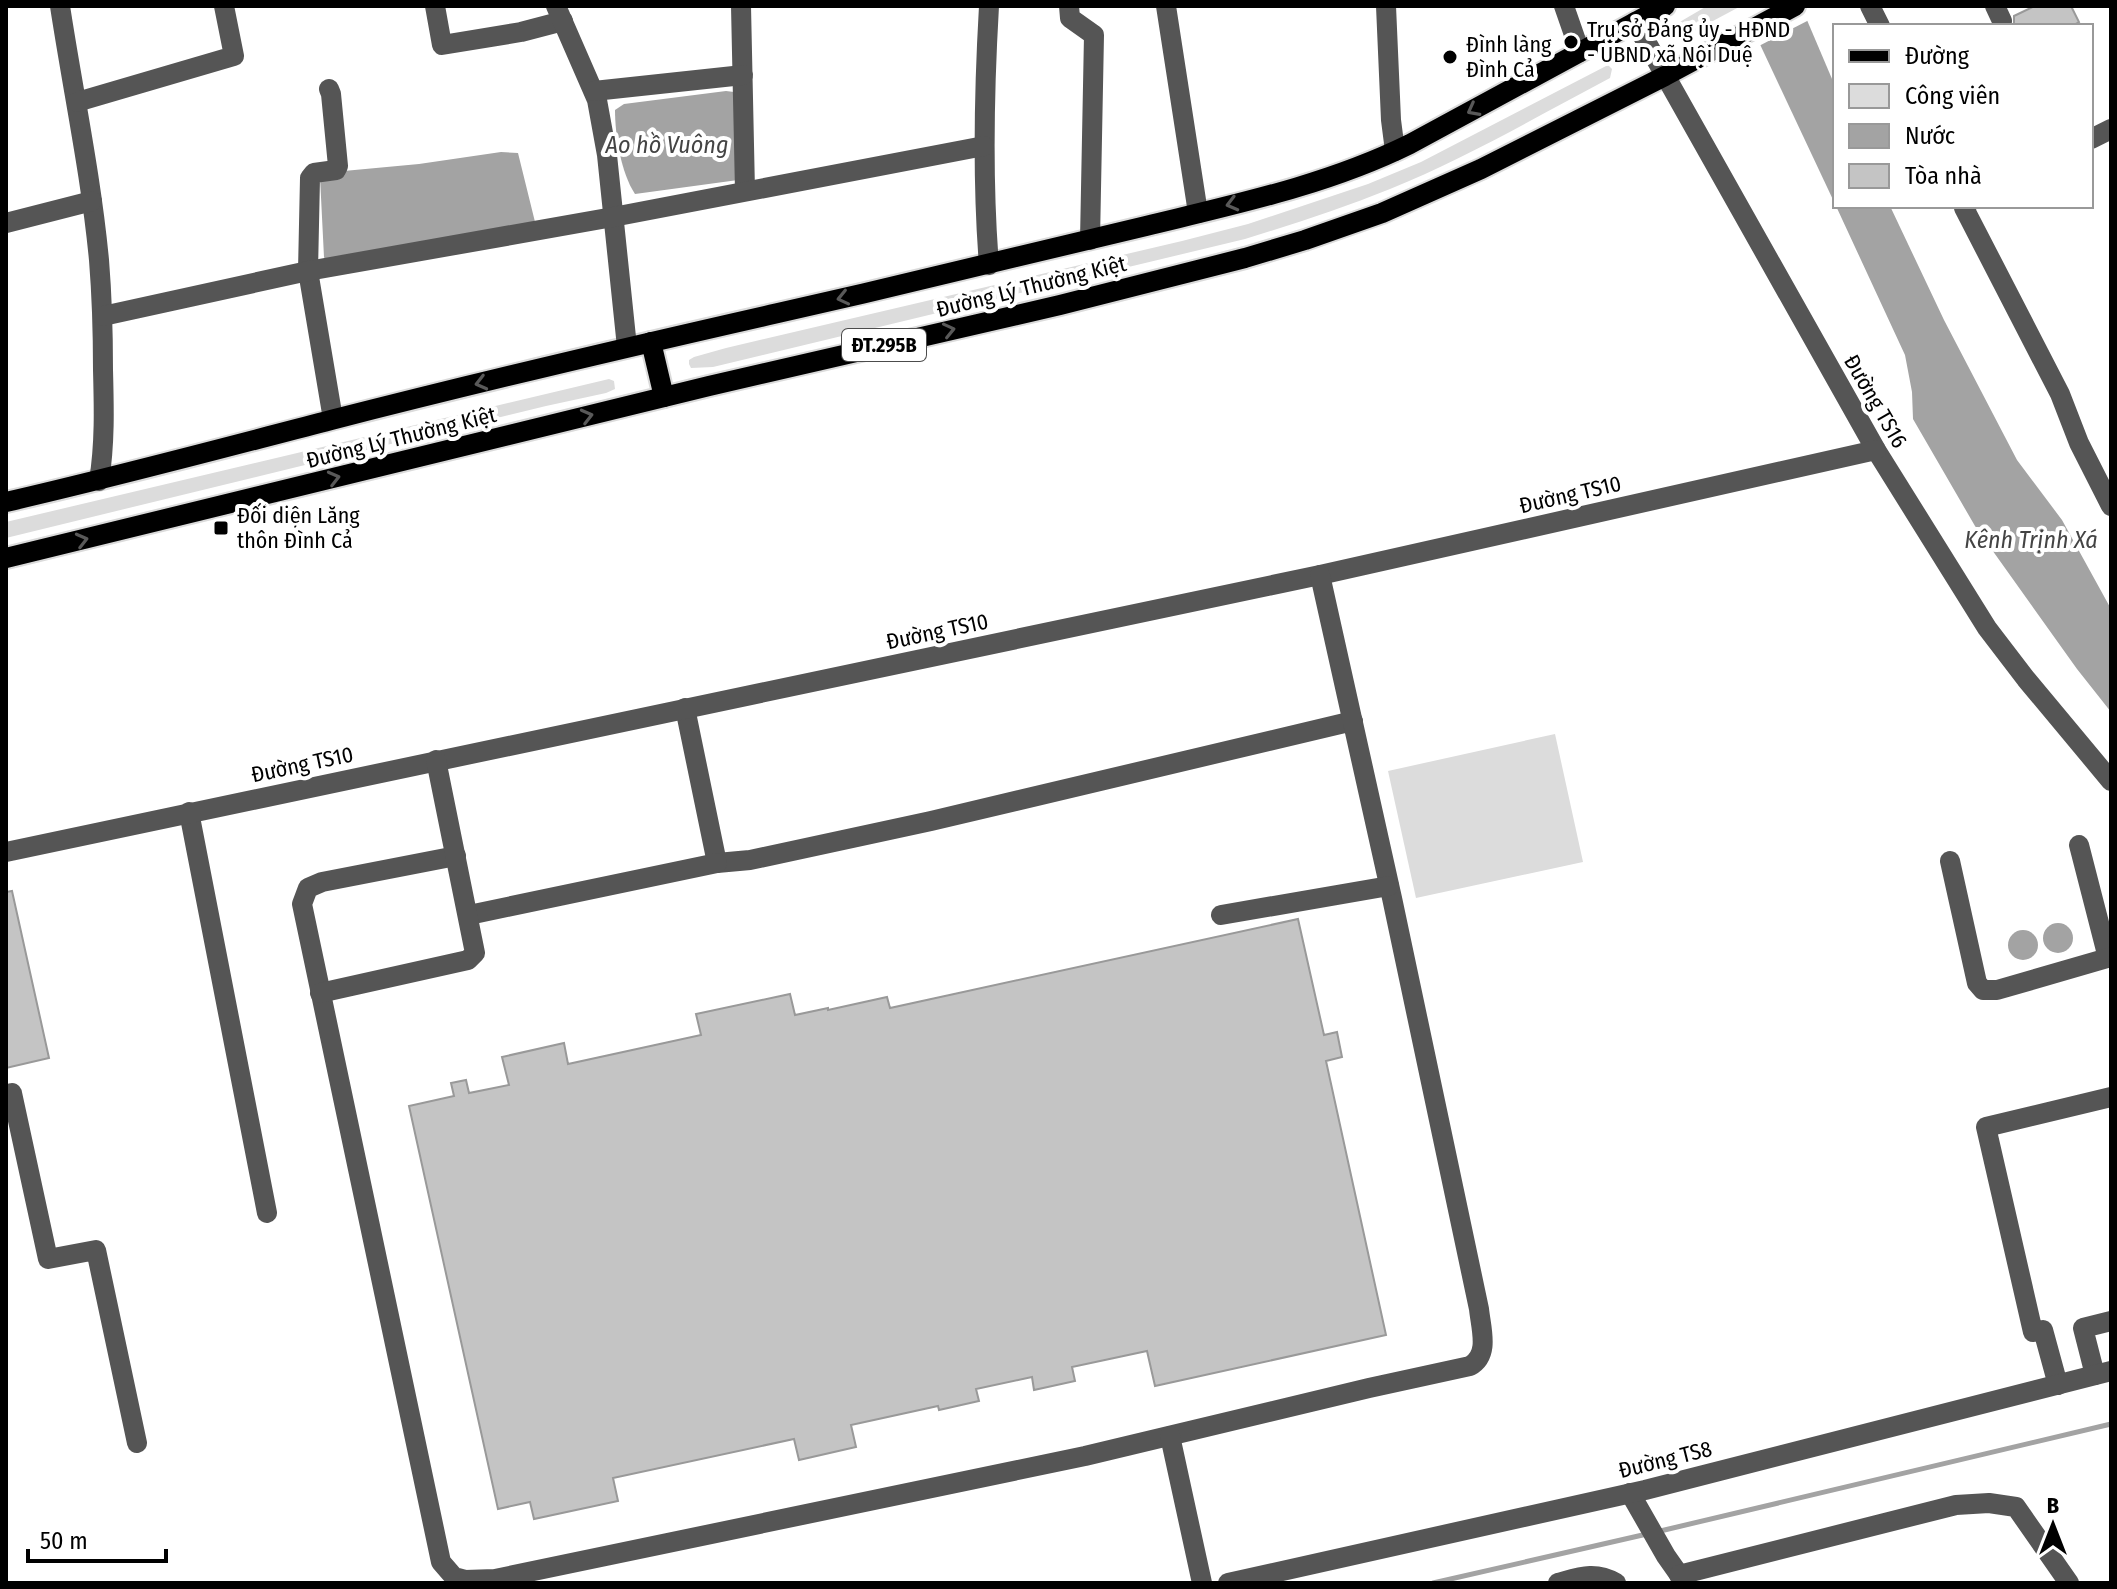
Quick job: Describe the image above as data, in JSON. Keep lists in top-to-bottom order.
{
  "streets": {
    "main road": ["Đường Lý Thường Kiệt", "ĐT.295B"],
    "street": ["Đường TS16", "Đường TS10", "Đường TS8"]
  },
  "crossings": [
    ["Đường Lý Thường Kiệt", "Đường TS16"],
    ["Đường TS16", "Đường TS10"]
  ],
  "water": ["Ao hồ Vuông", "Kênh Trịnh Xá"],
  "places": {
    "other": ["Trụ sở Đảng ủy - HĐND - UBND xã Nội Duệ", "Đình làng Đình Cả"],
    "transit": ["Đối diện Lăng thôn Đình Cả"]
  },
  "legend": [
    "Đường",
    "Công viên",
    "Nước",
    "Tòa nhà"
  ],
  "scale_bar": "50 m",
  "north": "top"
}
